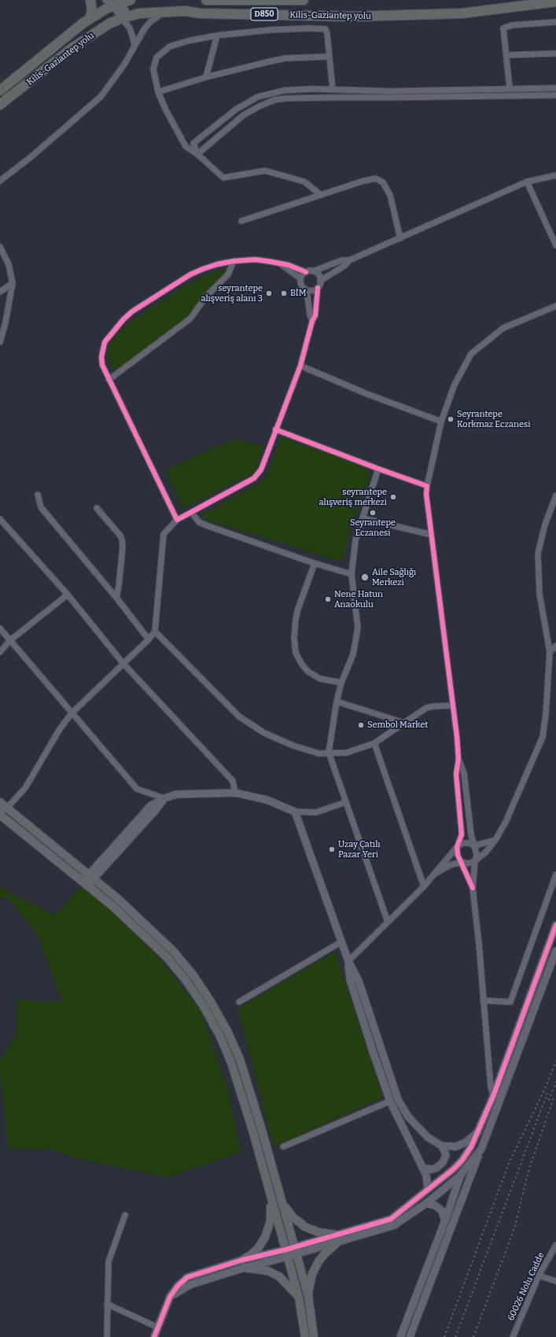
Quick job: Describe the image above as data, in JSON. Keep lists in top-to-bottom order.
{
  "streets": {
    "highway": ["D850", "Kilis-Gaziantep yolu"],
    "street": ["60026 Nolu Cadde"]
  },
  "places": [
    "seyrantepe alışveriş alanı 3",
    "BİM",
    "Seyrantepe Korkmaz Eczanesi",
    "seyrantepe alışveriş merkezi",
    "Seyrantepe Eczanesi",
    "Aile Sağlığı Merkezi",
    "Nene Hatun Anaokulu",
    "Sembol Market",
    "Uzay Çatılı Pazar Yeri"
  ]
}
